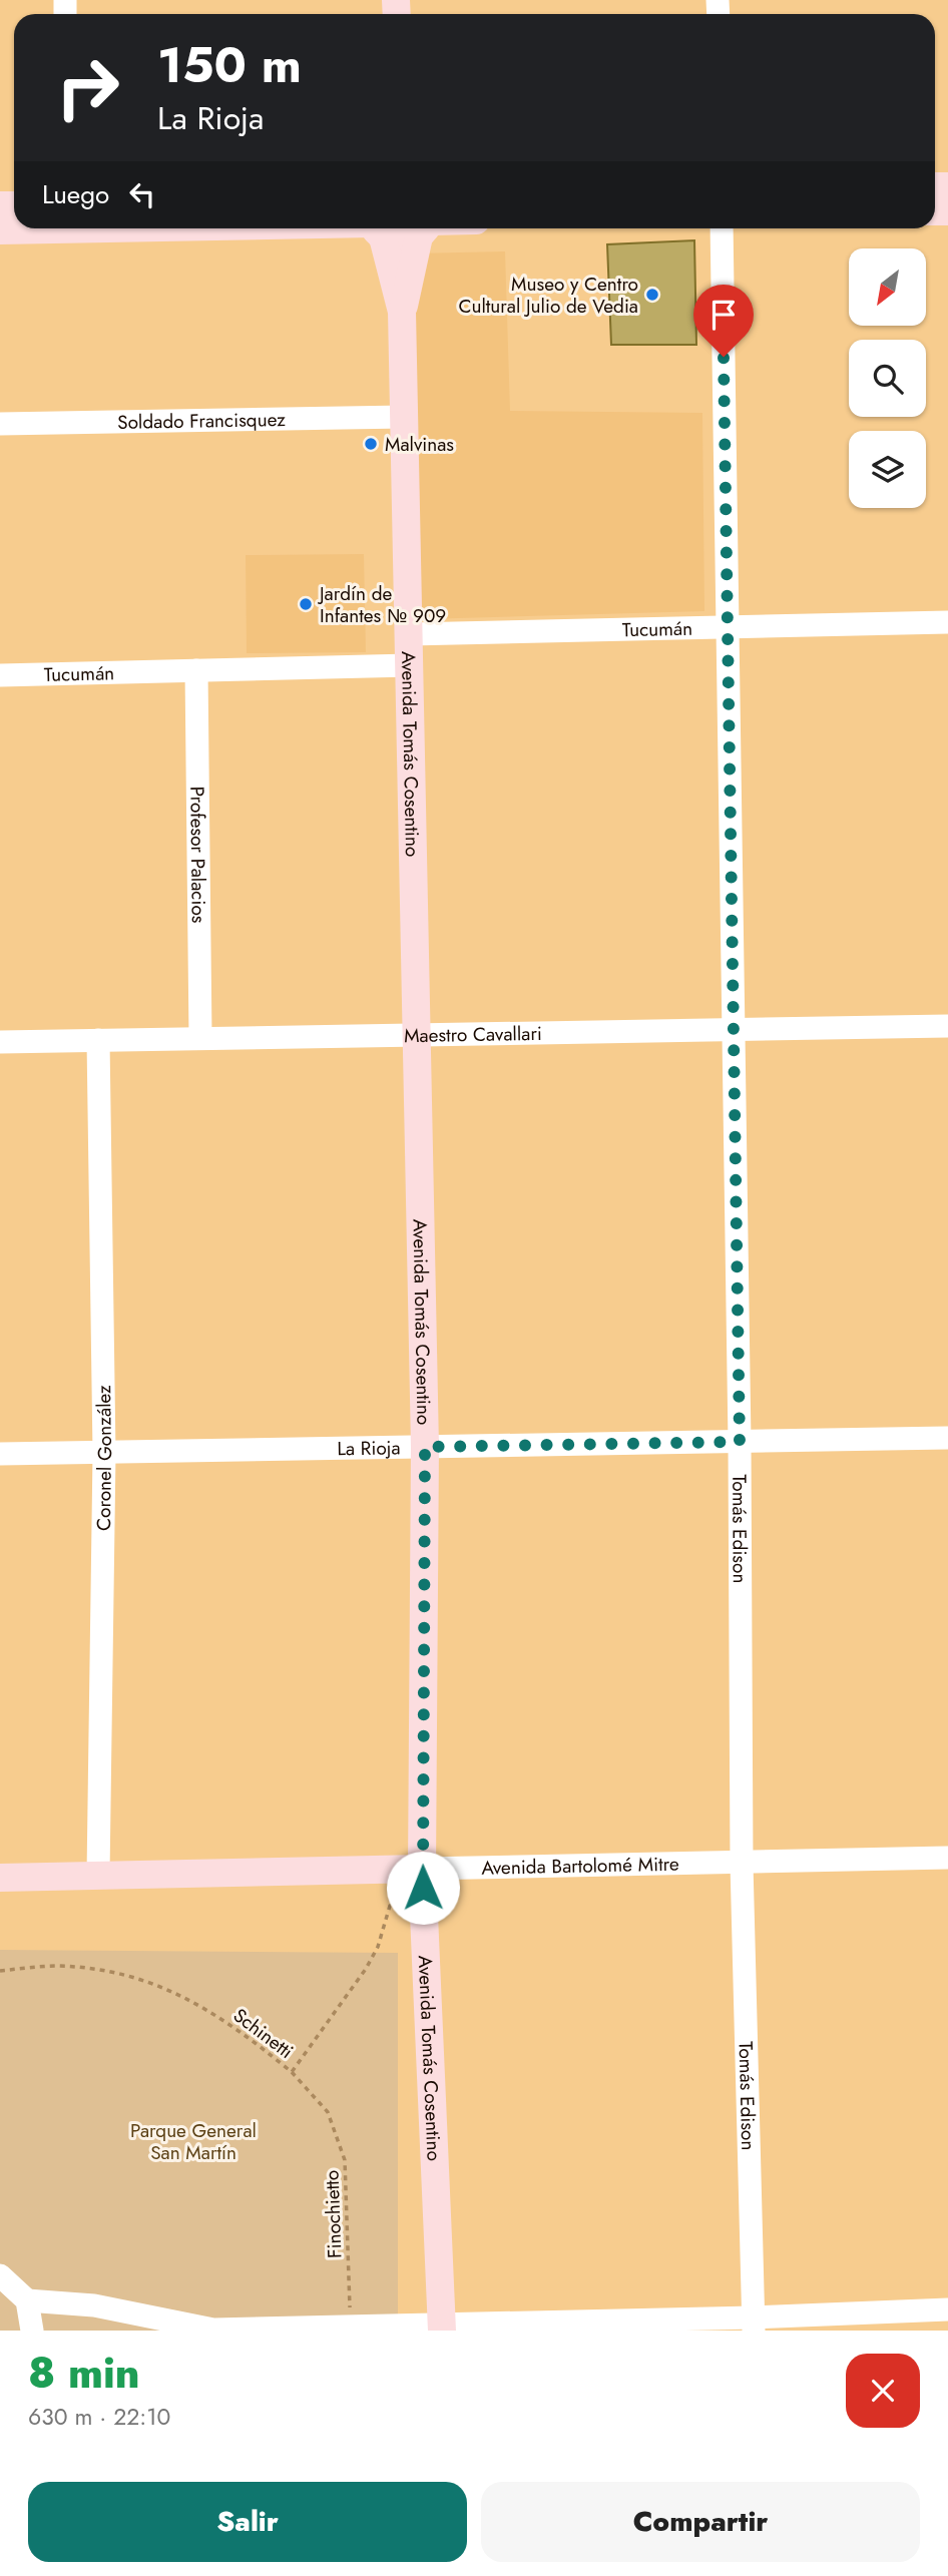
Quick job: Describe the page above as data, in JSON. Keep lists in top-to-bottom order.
{
  "streets": {
    "main road": ["Avenida Tomás Cosentino", "Avenida Bartolomé Mitre"],
    "street": [
      "Soldado Francisquez",
      "Tucumán",
      "Profesor Palacios",
      "Maestro Cavallari",
      "La Rioja",
      "Coronel González",
      "Tomás Edison"
    ],
    "path": ["Schinetti", "Finochietto"]
  },
  "crossings": [
    ["Soldado Francisquez", "Avenida Tomás Cosentino"],
    ["Tucumán", "Avenida Tomás Cosentino"],
    ["Tucumán", "Profesor Palacios"],
    ["Tucumán", "Tomás Edison"],
    ["Avenida Tomás Cosentino", "Maestro Cavallari"],
    ["Avenida Tomás Cosentino", "La Rioja"],
    ["Avenida Tomás Cosentino", "Avenida Bartolomé Mitre"],
    ["Avenida Tomás Cosentino", "Schinetti"],
    ["Profesor Palacios", "Maestro Cavallari"],
    ["Maestro Cavallari", "Coronel González"],
    ["Maestro Cavallari", "Tomás Edison"],
    ["La Rioja", "Coronel González"],
    ["La Rioja", "Tomás Edison"],
    ["Coronel González", "Avenida Bartolomé Mitre"],
    ["Tomás Edison", "Avenida Bartolomé Mitre"],
    ["Schinetti", "Finochietto"]
  ],
  "parks": ["Parque General San Martín"],
  "places": ["Museo y Centro Cultural Julio de Vedia", "Malvinas", "Jardín de Infantes № 909"],
  "north": "bottom left",
  "page": {
    "turn": ["150 m", "La Rioja"],
    "then": "Luego",
    "heading": ["8 min", "630 m · 22:10"],
    "buttons": ["Salir", "Compartir"]
  }
}
